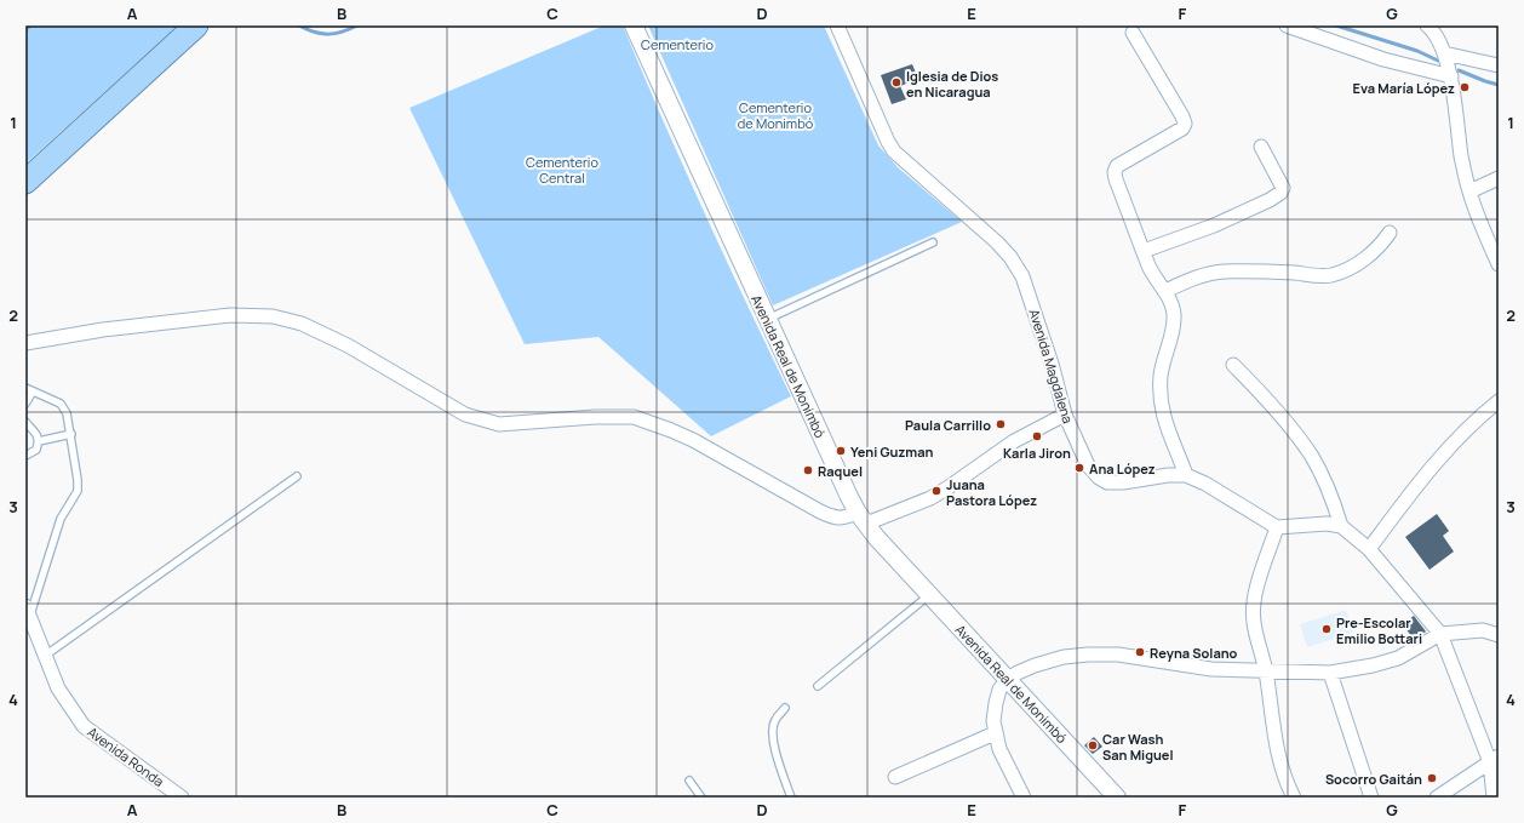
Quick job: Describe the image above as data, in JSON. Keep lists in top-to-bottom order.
{
  "streets": {
    "street": ["Avenida Real de Monimbó", "Avenida Magdalena", "Avenida Ronda"]
  },
  "parks": ["Cementerio", "Cementerio de Monimbó", "Cementerio Central"],
  "places": [
    "Iglesia de Dios en Nicaragua",
    "Eva María López",
    "Paula Carrillo",
    "Karla Jiron",
    "Yeni Guzman",
    "Ana López",
    "Raquel",
    "Juana Pastora López",
    "Pre-Escolar Emilio Bottari",
    "Reyna Solano",
    "Car Wash San Miguel",
    "Socorro Gaitán"
  ],
  "grid": {
    "columns": [
      "A",
      "B",
      "C",
      "D",
      "E",
      "F",
      "G"
    ],
    "rows": [
      "1",
      "2",
      "3",
      "4"
    ]
  }
}
